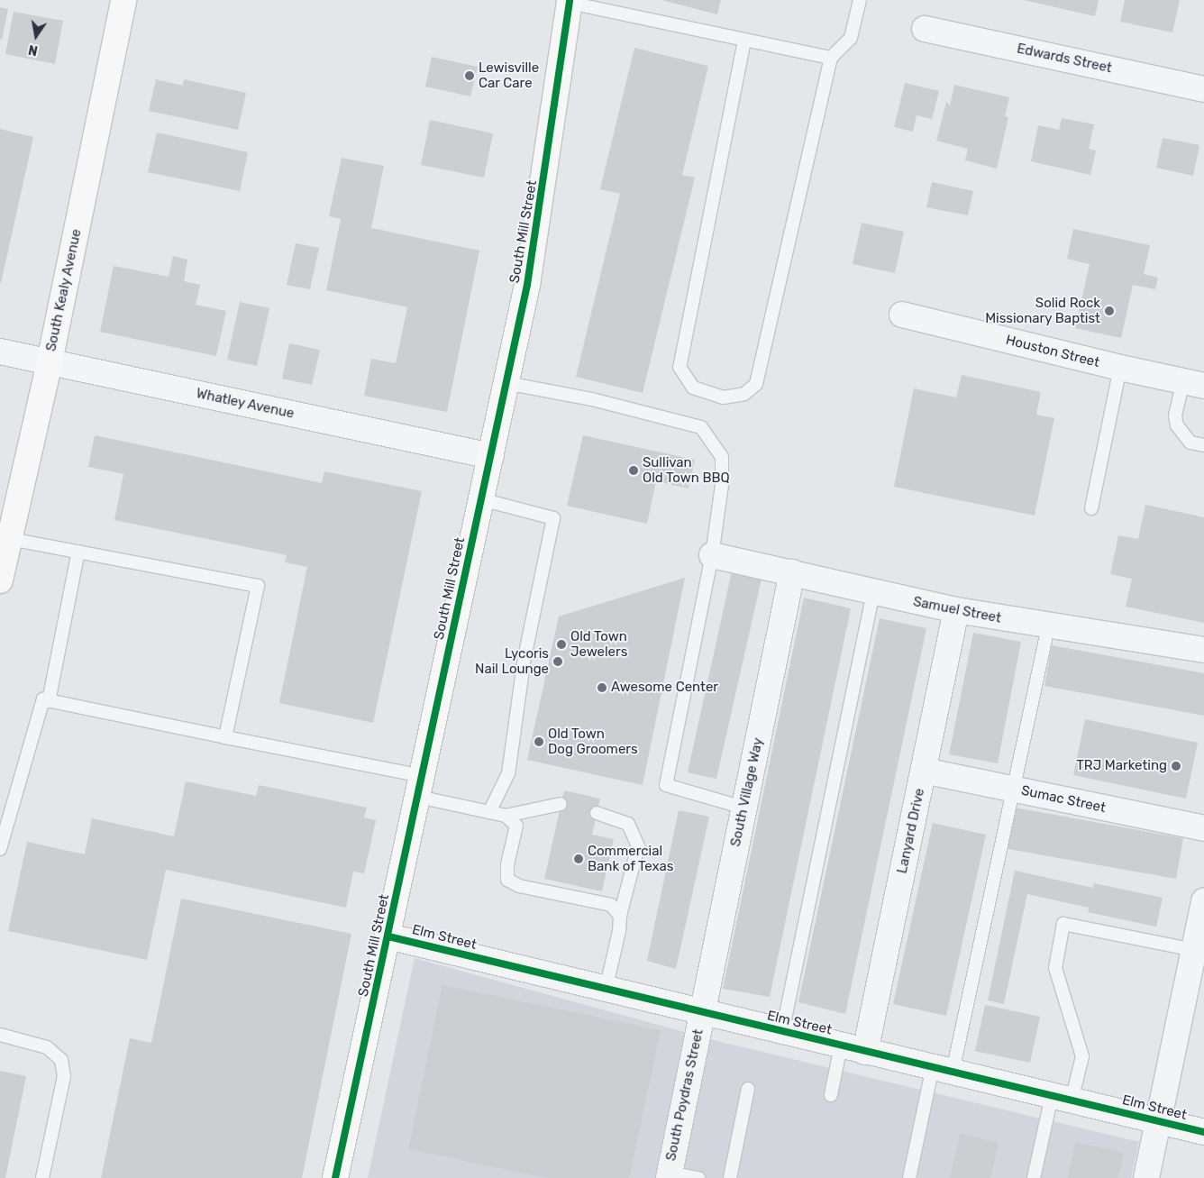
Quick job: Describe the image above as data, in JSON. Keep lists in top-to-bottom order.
{
  "streets": {
    "main road": ["South Mill Street", "South Kealy Avenue"],
    "street": [
      "Edwards Street",
      "Houston Street",
      "Whatley Avenue",
      "Samuel Street",
      "South Village Way",
      "Sumac Street",
      "Lanyard Drive",
      "Elm Street",
      "South Poydras Street"
    ]
  },
  "crossings": [
    ["South Mill Street", "Whatley Avenue"],
    ["South Mill Street", "Elm Street"],
    ["South Kealy Avenue", "Whatley Avenue"],
    ["Samuel Street", "South Village Way"],
    ["Samuel Street", "Lanyard Drive"],
    ["South Village Way", "Elm Street"],
    ["South Village Way", "South Poydras Street"],
    ["Sumac Street", "Lanyard Drive"],
    ["Lanyard Drive", "Elm Street"],
    ["Elm Street", "South Poydras Street"]
  ],
  "places": [
    "Lewisville Car Care",
    "Solid Rock Missionary Baptist",
    "Sullivan Old Town BBQ",
    "Old Town Jewelers",
    "Lycoris Nail Lounge",
    "Awesome Center",
    "Old Town Dog Groomers",
    "TRJ Marketing",
    "Commercial Bank of Texas"
  ],
  "north": "bottom"
}
